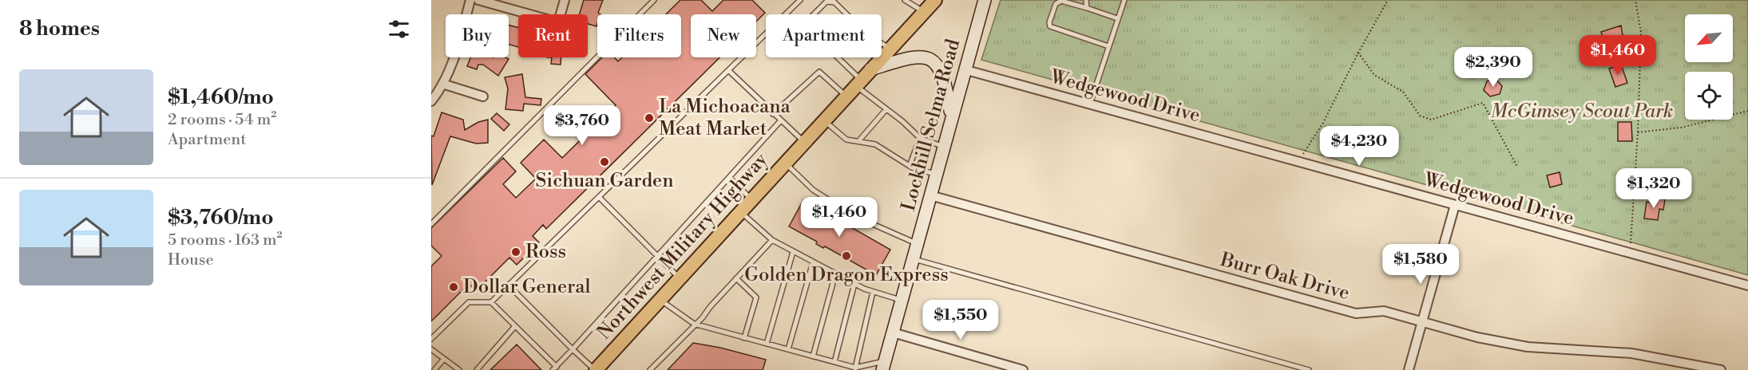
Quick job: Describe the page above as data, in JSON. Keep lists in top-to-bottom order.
{
  "streets": {
    "main road": ["Lockhill Selma Road", "Northwest Military Highway"],
    "street": ["Wedgewood Drive", "Burr Oak Drive"]
  },
  "crossings": [
    ["Wedgewood Drive", "Lockhill Selma Road"],
    ["Lockhill Selma Road", "Burr Oak Drive"]
  ],
  "parks": ["McGimsey Scout Park"],
  "places": [
    "La Michoacana Meat Market",
    "Sichuan Garden",
    "Ross",
    "Golden Dragon Express",
    "Dollar General"
  ],
  "north": "bottom left",
  "page": {
    "heading": "8 homes",
    "chip": [
      "Buy",
      "Rent",
      "Filters",
      "New",
      "Apartment"
    ],
    "price": [
      "$1,460",
      "$2,390",
      "$3,760",
      "$4,230",
      "$1,320",
      "$1,460",
      "$1,580",
      "$1,550"
    ],
    "list": [
      {
        "name": "$1,460/mo",
        "note": "2 rooms · 54 m² · Apartment"
      },
      {
        "name": "$3,760/mo",
        "note": "5 rooms · 163 m² · House"
      }
    ]
  }
}
